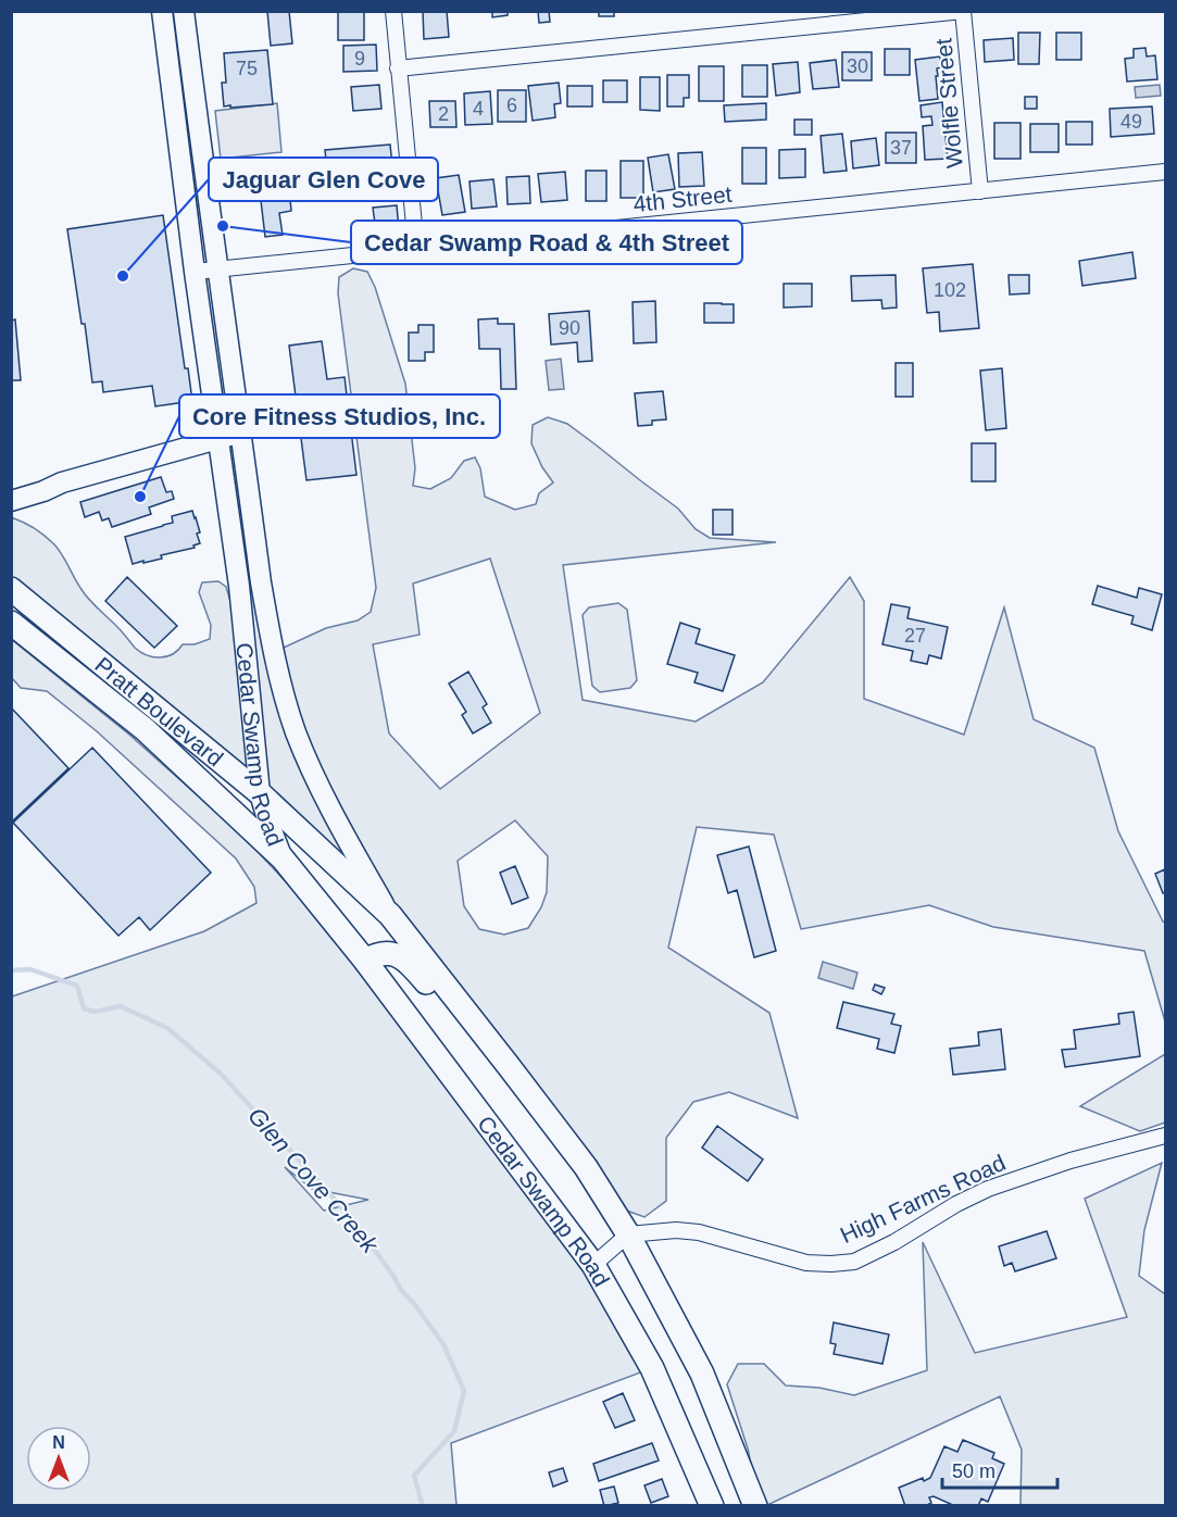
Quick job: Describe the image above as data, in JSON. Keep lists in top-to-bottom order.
{
  "streets": {
    "main road": ["Pratt Boulevard", "Cedar Swamp Road"],
    "street": ["Wolfle Street", "4th Street", "High Farms Road"]
  },
  "crossings": [
    ["Wolfle Street", "4th Street"],
    ["4th Street", "Cedar Swamp Road"],
    ["Pratt Boulevard", "Cedar Swamp Road"],
    ["Cedar Swamp Road", "High Farms Road"]
  ],
  "water": ["Glen Cove Creek"],
  "places": ["Cedar Swamp Road & 4th Street", "Jaguar Glen Cove", "Core Fitness Studios, Inc."],
  "house_numbers": [
    "9",
    "30",
    "75",
    "6",
    "4",
    "2",
    "49",
    "37",
    "102",
    "90",
    "27"
  ],
  "scale_bar": "50 m",
  "north": "top"
}
